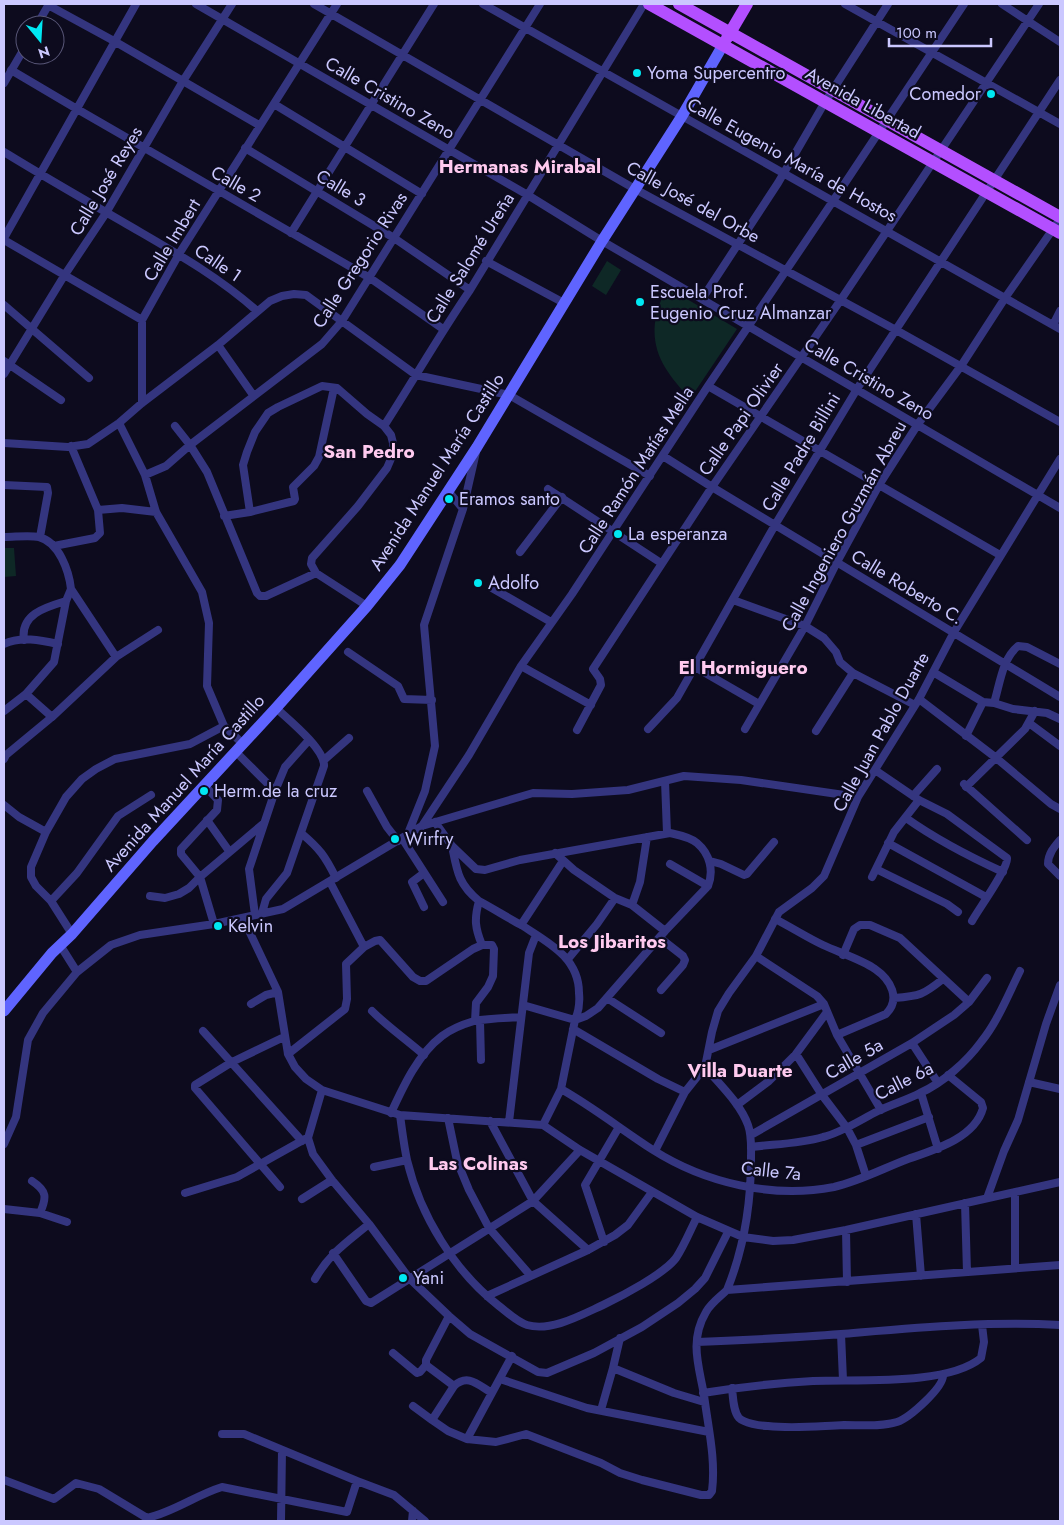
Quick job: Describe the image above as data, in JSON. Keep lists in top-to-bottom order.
{
  "streets": {
    "main road": ["Avenida Libertad"],
    "street": [
      "Calle Cristino Zeno",
      "Calle Eugenio María de Hostos",
      "Calle José Reyes",
      "Calle 2",
      "Calle 3",
      "Calle José del Orbe",
      "Calle Imbert",
      "Calle Salomé Ureña",
      "Calle Gregorio Rivas",
      "Calle 1",
      "Calle Papi Olivier",
      "Calle Padre Billini",
      "Calle Ramón Matías Mella",
      "Avenida Manuel María Castillo",
      "Calle Ingeniero Guzmán Abreu",
      "Calle Roberto C.",
      "Calle Juan Pablo Duarte",
      "Calle 5a",
      "Calle 6a",
      "Calle 7a"
    ]
  },
  "crossings": [
    ["Calle Cristino Zeno", "Calle José Reyes"],
    ["Calle Cristino Zeno", "Calle Imbert"],
    ["Calle Cristino Zeno", "Calle Salomé Ureña"],
    ["Calle Cristino Zeno", "Calle Gregorio Rivas"],
    ["Calle Cristino Zeno", "Calle Papi Olivier"],
    ["Calle Cristino Zeno", "Calle Padre Billini"],
    ["Calle Cristino Zeno", "Calle Ramón Matías Mella"],
    ["Calle Cristino Zeno", "Avenida Manuel María Castillo"],
    ["Calle Cristino Zeno", "Calle Ingeniero Guzmán Abreu"],
    ["Calle Cristino Zeno", "Calle Juan Pablo Duarte"],
    ["Avenida Libertad", "Calle Papi Olivier"],
    ["Avenida Libertad", "Calle Padre Billini"],
    ["Avenida Libertad", "Calle Ramón Matías Mella"],
    ["Avenida Libertad", "Avenida Manuel María Castillo"],
    ["Avenida Libertad", "Calle Ingeniero Guzmán Abreu"],
    ["Calle Eugenio María de Hostos", "Calle Salomé Ureña"],
    ["Calle Eugenio María de Hostos", "Calle Gregorio Rivas"],
    ["Calle Eugenio María de Hostos", "Calle Papi Olivier"],
    ["Calle Eugenio María de Hostos", "Calle Padre Billini"],
    ["Calle Eugenio María de Hostos", "Calle Ramón Matías Mella"],
    ["Calle Eugenio María de Hostos", "Avenida Manuel María Castillo"],
    ["Calle Eugenio María de Hostos", "Calle Ingeniero Guzmán Abreu"],
    ["Calle José Reyes", "Calle 2"],
    ["Calle José Reyes", "Calle 1"],
    ["Calle 2", "Calle Imbert"],
    ["Calle 2", "Calle Salomé Ureña"],
    ["Calle 2", "Calle Gregorio Rivas"],
    ["Calle 3", "Calle Imbert"],
    ["Calle 3", "Calle Salomé Ureña"],
    ["Calle 3", "Calle Gregorio Rivas"],
    ["Calle José del Orbe", "Calle Imbert"],
    ["Calle José del Orbe", "Calle Salomé Ureña"],
    ["Calle José del Orbe", "Calle Gregorio Rivas"],
    ["Calle José del Orbe", "Calle Papi Olivier"],
    ["Calle José del Orbe", "Calle Padre Billini"],
    ["Calle José del Orbe", "Calle Ramón Matías Mella"],
    ["Calle José del Orbe", "Avenida Manuel María Castillo"],
    ["Calle José del Orbe", "Calle Ingeniero Guzmán Abreu"],
    ["Calle Imbert", "Calle 1"],
    ["Calle Papi Olivier", "Calle Roberto C."],
    ["Calle Padre Billini", "Calle Roberto C."],
    ["Calle Ramón Matías Mella", "Calle Roberto C."],
    ["Calle Ingeniero Guzmán Abreu", "Calle Roberto C."],
    ["Calle Roberto C.", "Calle Juan Pablo Duarte"],
    ["Calle 6a", "Calle 7a"]
  ],
  "districts": [
    "Hermanas Mirabal",
    "San Pedro",
    "El Hormiguero",
    "Los Jibaritos",
    "Villa Duarte",
    "Las Colinas"
  ],
  "places": [
    "Yoma Supercentro",
    "Comedor",
    "Escuela Prof. Eugenio Cruz Almanzar",
    "Eramos santo",
    "La esperanza",
    "Adolfo",
    "Herm.de la cruz",
    "Wirfry",
    "Kelvin",
    "Yani"
  ],
  "scale_bar": "100 m",
  "north": "bottom"
}
